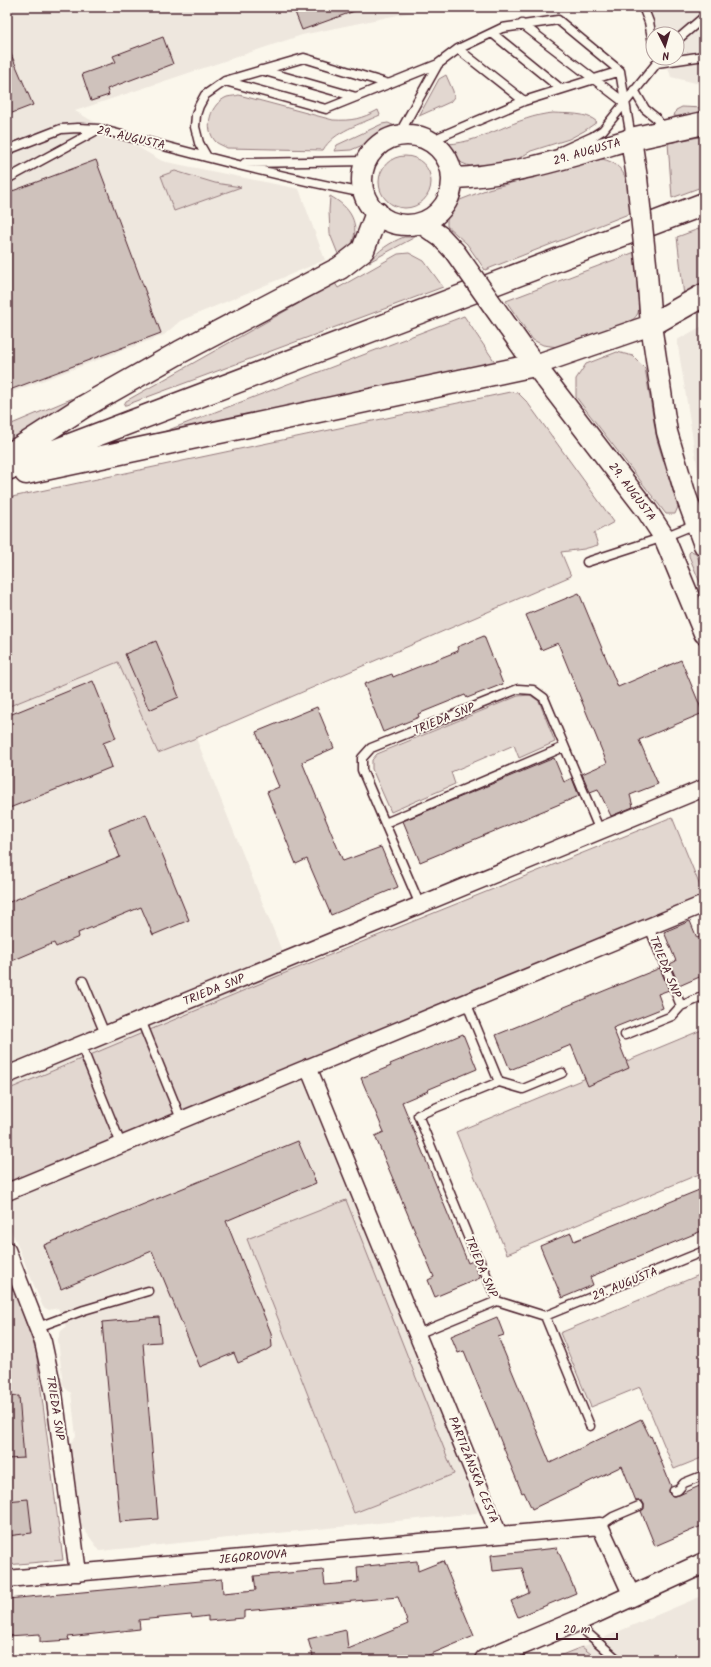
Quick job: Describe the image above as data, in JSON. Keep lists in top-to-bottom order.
{
  "streets": {
    "street": [
      "29. AUGUSTA",
      "TRIEDA SNP",
      "PARTIZÁNSKA CESTA",
      "JEGOROVOVA"
    ]
  },
  "crossings": [
    ["TRIEDA SNP", "PARTIZÁNSKA CESTA"],
    ["TRIEDA SNP", "JEGOROVOVA"],
    ["PARTIZÁNSKA CESTA", "JEGOROVOVA"]
  ],
  "scale_bar": "20 m",
  "north": "bottom"
}
